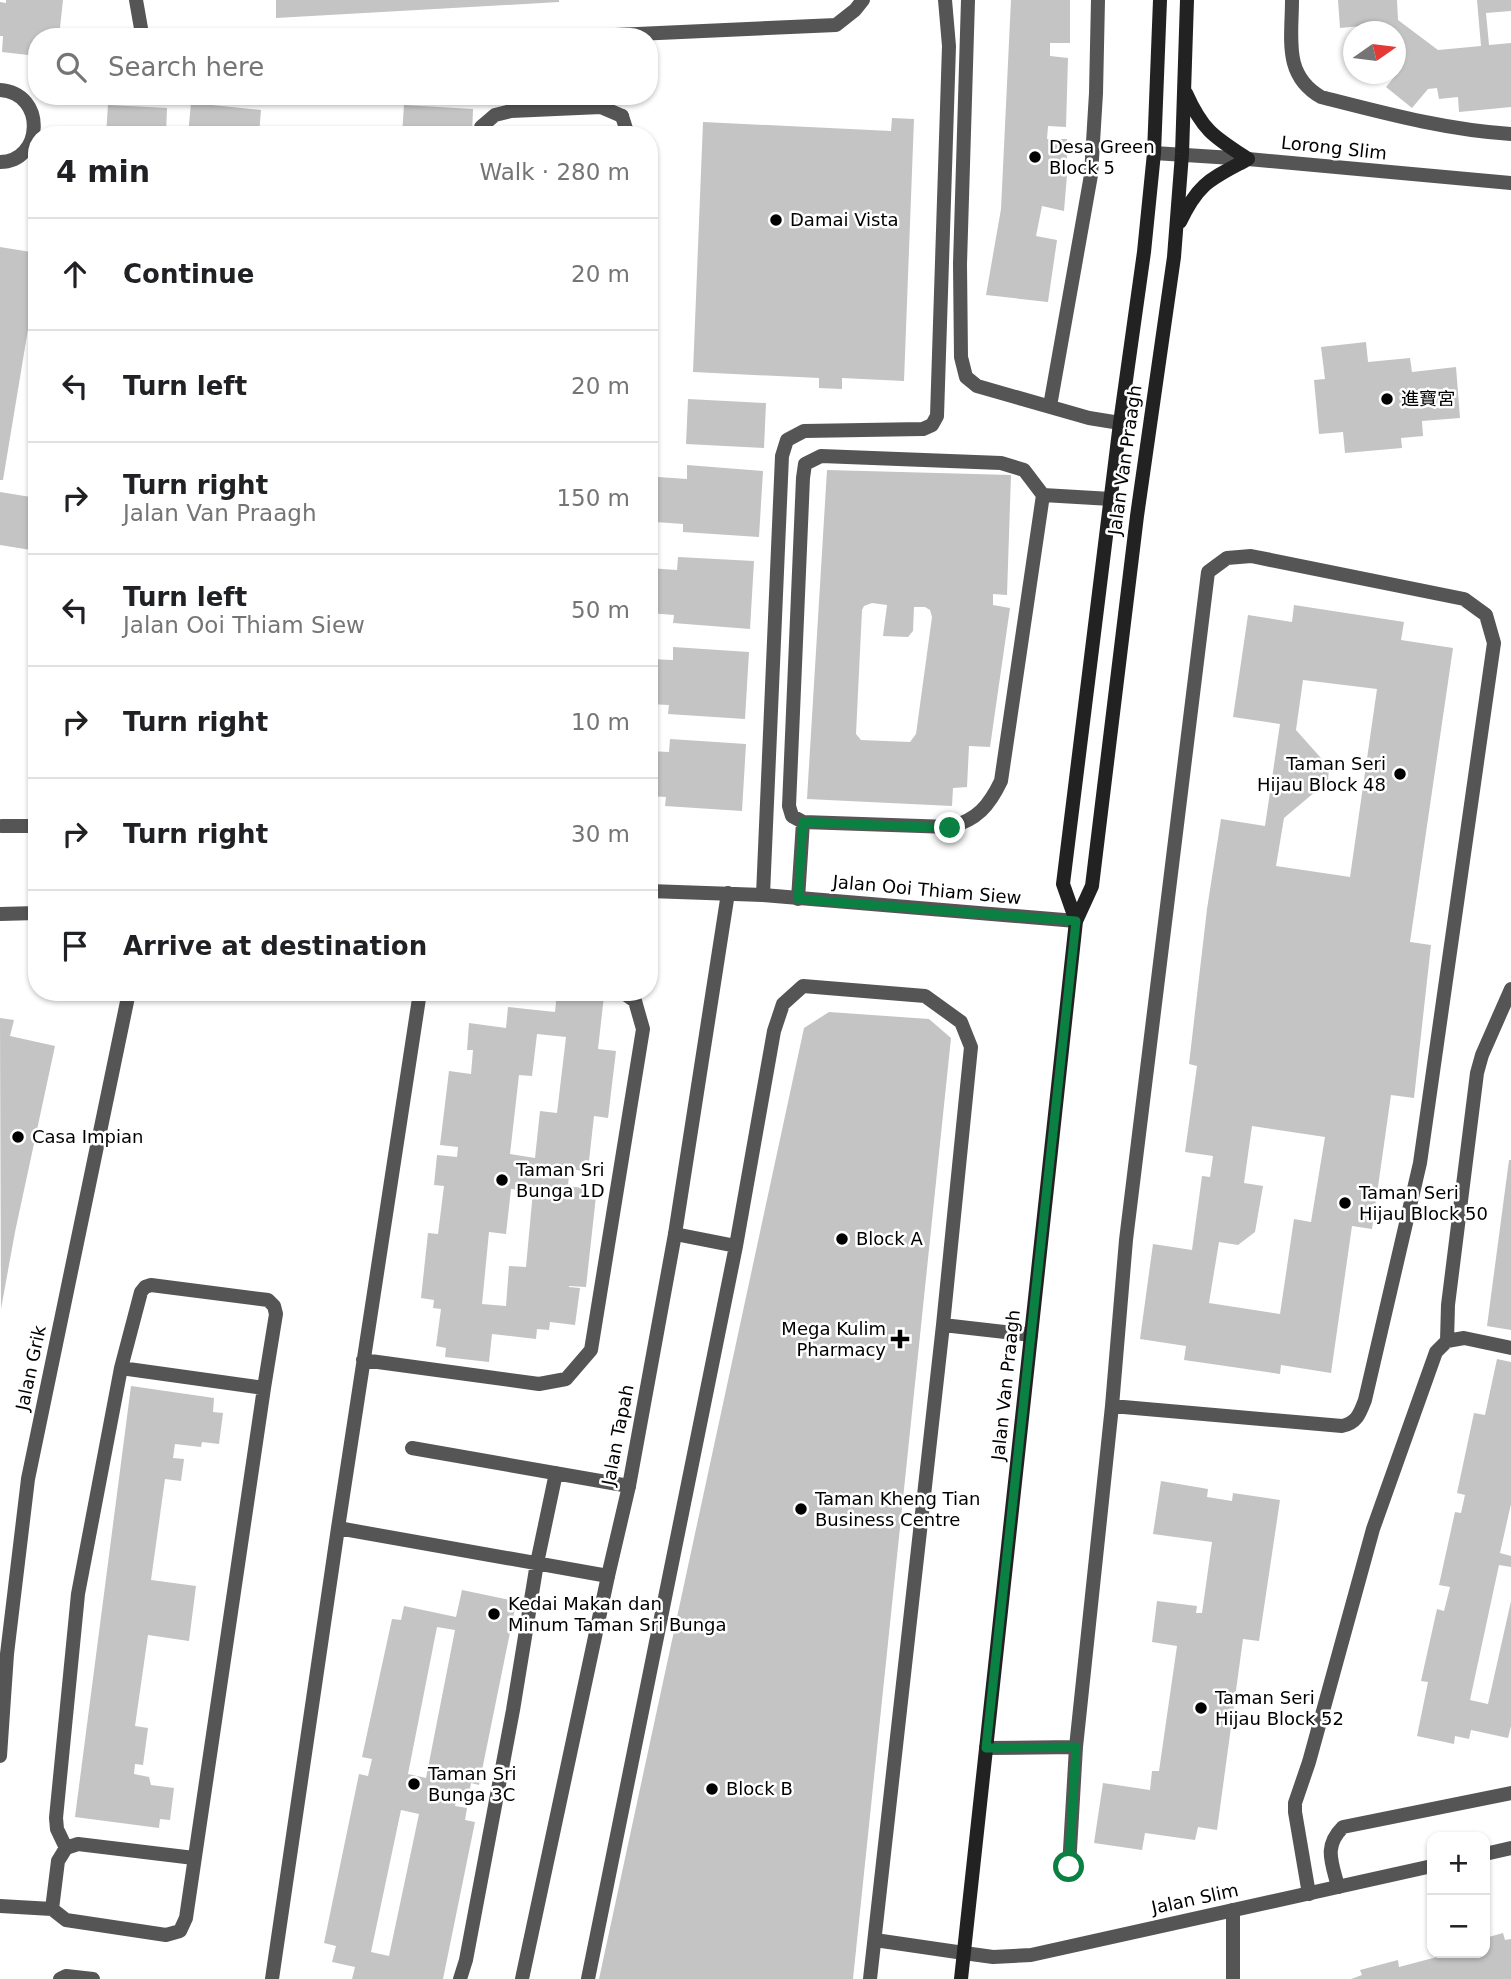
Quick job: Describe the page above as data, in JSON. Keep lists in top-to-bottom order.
{
  "streets": {
    "main road": ["Jalan Van Praagh"],
    "street": [
      "Lorong Slim",
      "Jalan Ooi Thiam Siew",
      "Jalan Grik",
      "Jalan Tapah",
      "Jalan Slim"
    ]
  },
  "crossings": [
    ["Lorong Slim", "Jalan Van Praagh"],
    ["Jalan Van Praagh", "Jalan Ooi Thiam Siew"],
    ["Jalan Van Praagh", "Jalan Slim"],
    ["Jalan Ooi Thiam Siew", "Jalan Tapah"]
  ],
  "places": {
    "other": [
      "Desa Green Block 5",
      "Damai Vista",
      "進寶宮",
      "Taman Seri Hijau Block 48",
      "Casa Impian",
      "Taman Sri Bunga 1D",
      "Taman Seri Hijau Block 50",
      "Block A",
      "Taman Kheng Tian Business Centre",
      "Kedai Makan dan Minum Taman Sri Bunga",
      "Taman Seri Hijau Block 52",
      "Taman Sri Bunga 3C",
      "Block B"
    ],
    "health": ["Mega Kulim Pharmacy"]
  },
  "north": "right",
  "page": {
    "search": "Search here",
    "heading": ["4 min", "Walk · 280 m"],
    "list": [
      ["Continue", "20 m"],
      ["Turn left", "20 m"],
      ["Turn right", "Jalan Van Praagh", "150 m"],
      ["Turn left", "Jalan Ooi Thiam Siew", "50 m"],
      ["Turn right", "10 m"],
      ["Turn right", "30 m"],
      "Arrive at destination"
    ],
    "map_buttons": ["+", "−"]
  }
}
